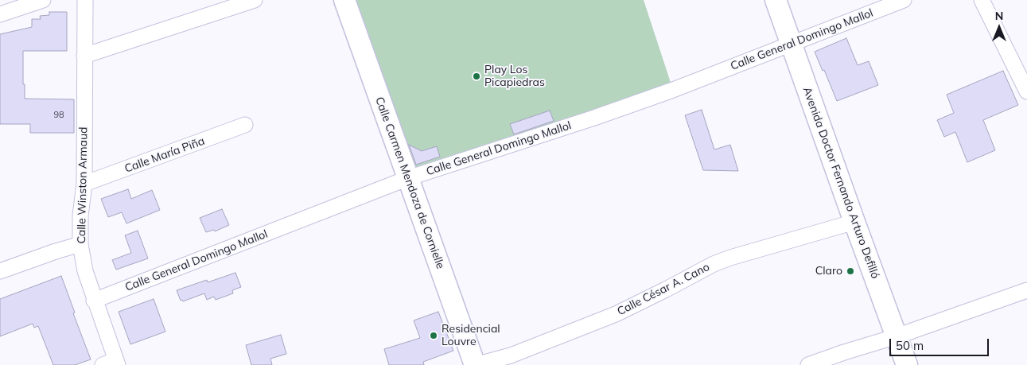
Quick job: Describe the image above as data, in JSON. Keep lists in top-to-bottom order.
{
  "streets": {
    "street": [
      "Calle General Domingo Mallol",
      "Calle María Piña",
      "Calle Carmen Mendoza de Cornielle",
      "Avenida Doctor Fernando Arturo Defilló",
      "Calle Winston Armaud",
      "Calle César A. Cano"
    ]
  },
  "crossings": [
    ["Calle General Domingo Mallol", "Calle Carmen Mendoza de Cornielle"],
    ["Calle General Domingo Mallol", "Avenida Doctor Fernando Arturo Defilló"],
    ["Calle General Domingo Mallol", "Calle Winston Armaud"],
    ["Calle María Piña", "Calle Winston Armaud"],
    ["Calle Carmen Mendoza de Cornielle", "Calle César A. Cano"],
    ["Avenida Doctor Fernando Arturo Defilló", "Calle César A. Cano"]
  ],
  "places": ["Play Los Picapiedras", "Claro", "Residencial Louvre"],
  "house_numbers": ["98"],
  "scale_bar": "50 m",
  "north": "top"
}
